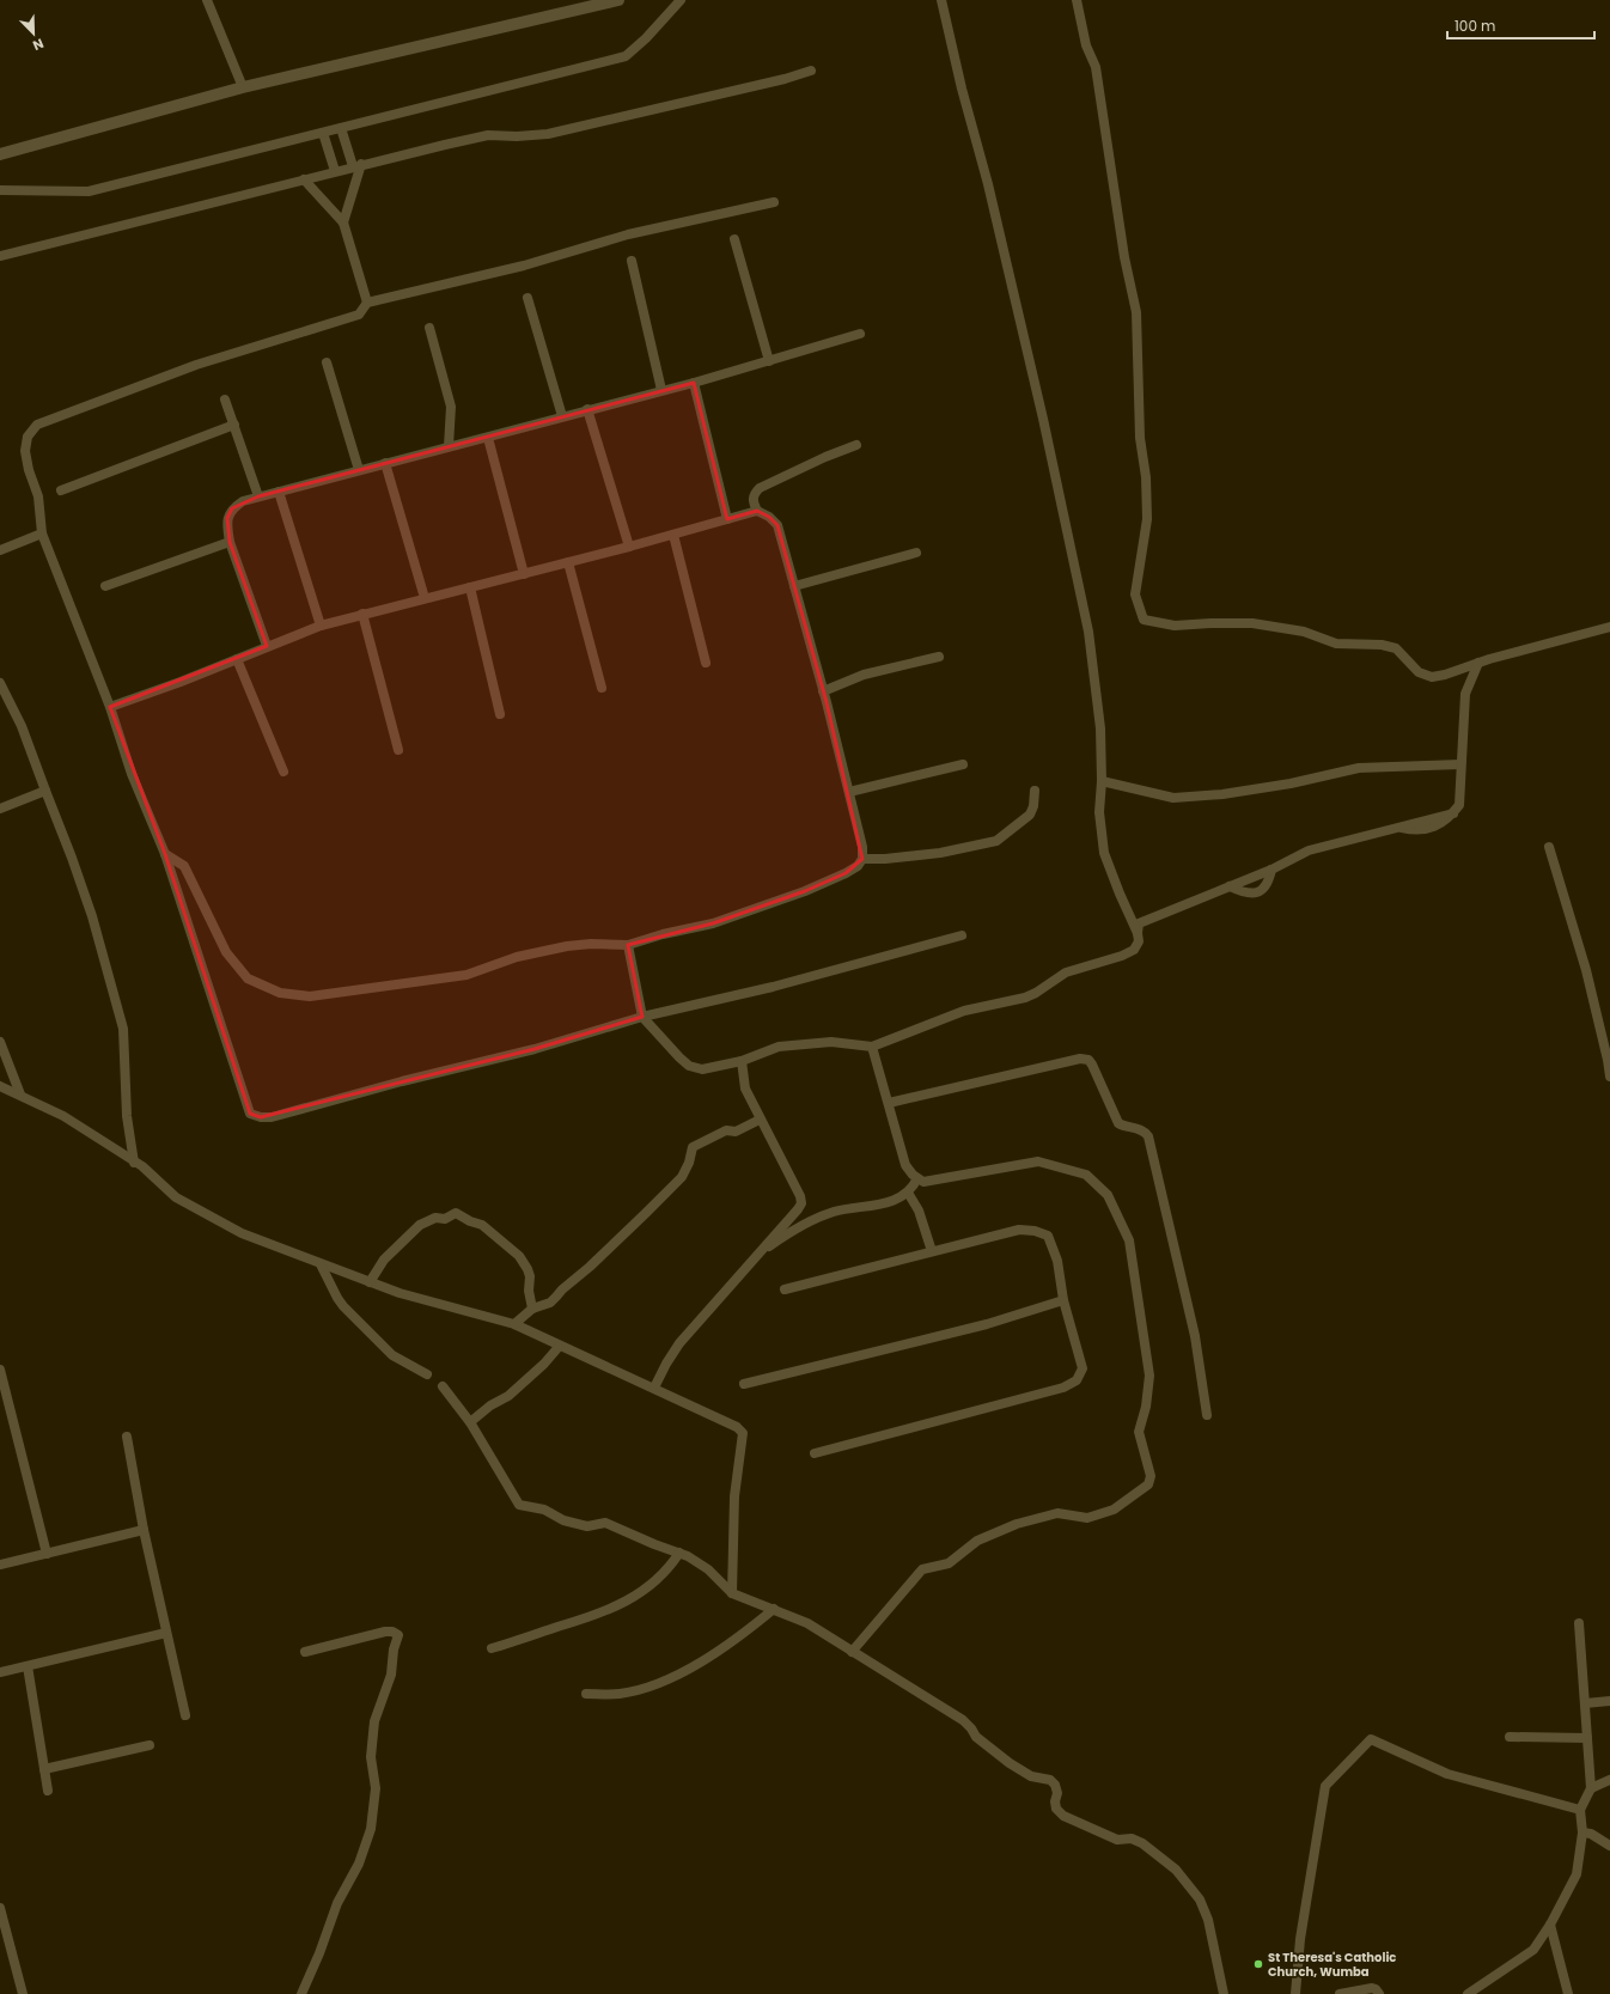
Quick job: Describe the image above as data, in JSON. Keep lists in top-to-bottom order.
{
  "places": ["St Theresa's Catholic Church, Wumba"],
  "scale_bar": "100 m",
  "north": "bottom right"
}
